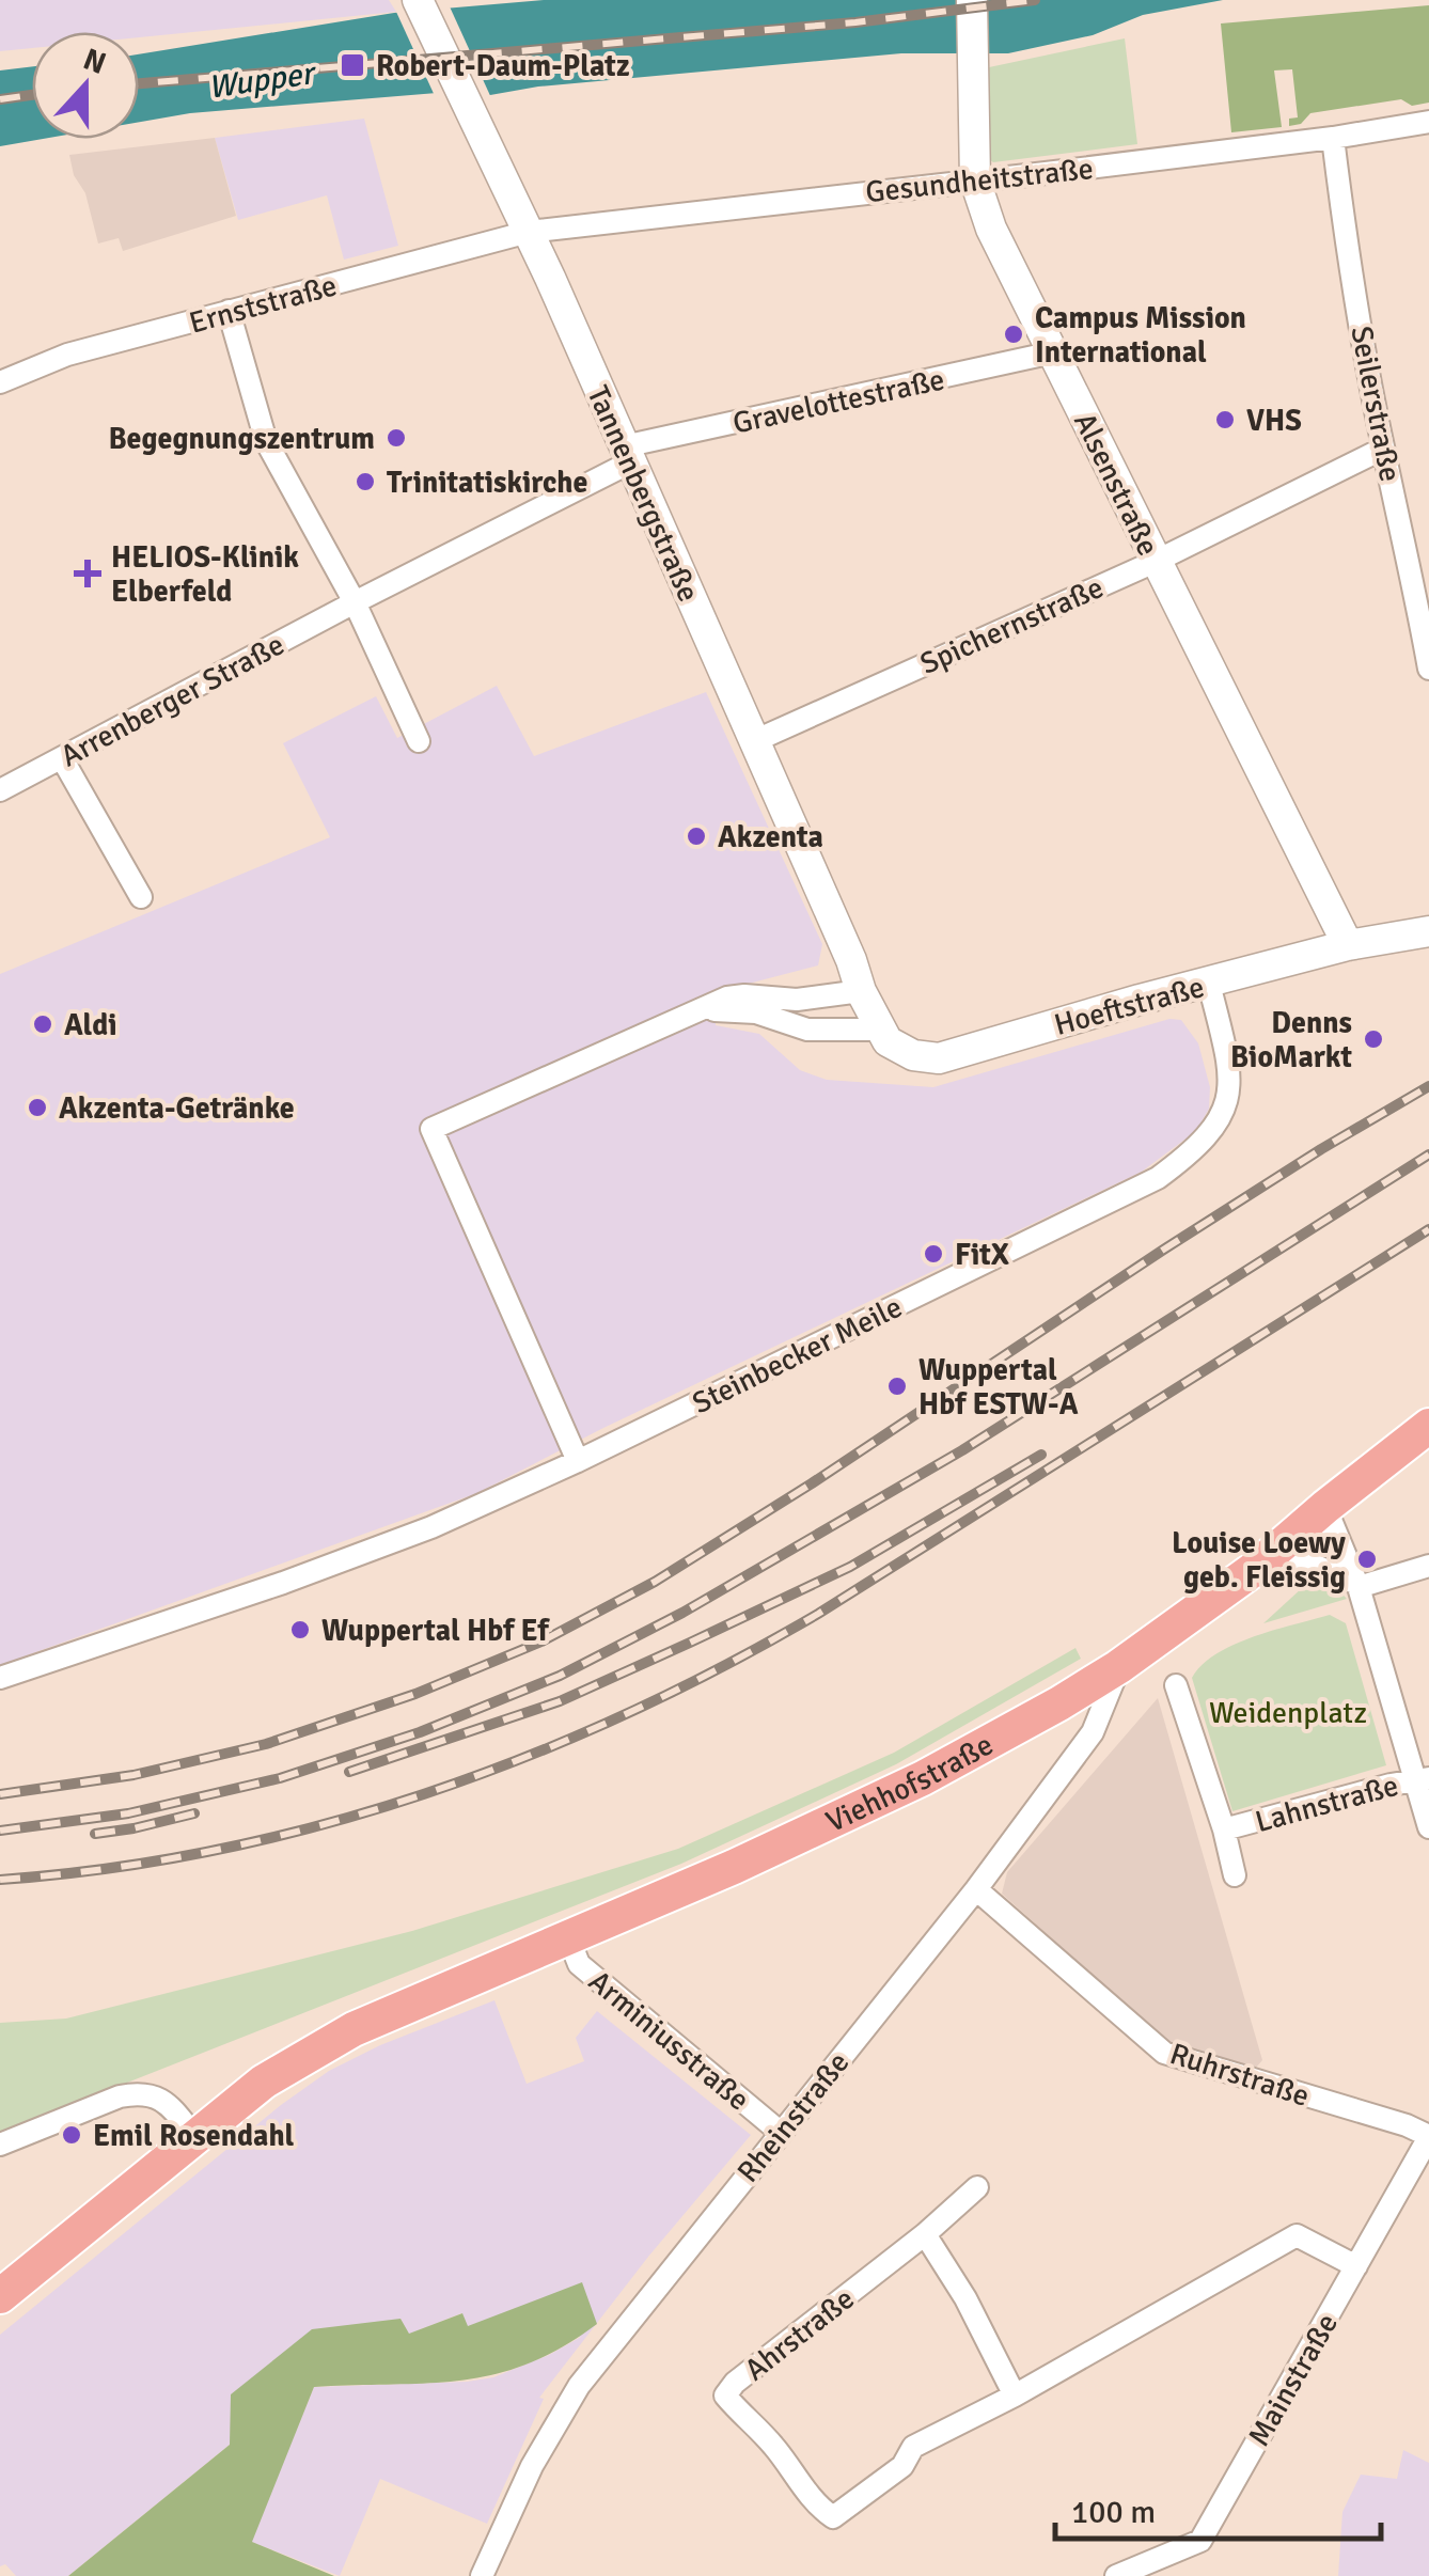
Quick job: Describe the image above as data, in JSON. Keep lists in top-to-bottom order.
{
  "streets": {
    "main road": [
      "Alsenstraße",
      "Tannenbergstraße",
      "Hoeftstraße",
      "Viehhofstraße"
    ],
    "street": [
      "Gesundheitstraße",
      "Ernststraße",
      "Gravelottestraße",
      "Seilerstraße",
      "Spichernstraße",
      "Arrenberger Straße",
      "Steinbecker Meile",
      "Lahnstraße",
      "Arminiusstraße",
      "Ruhrstraße",
      "Rheinstraße",
      "Ahrstraße",
      "Mainstraße"
    ]
  },
  "crossings": [
    ["Gesundheitstraße", "Ernststraße"],
    ["Gesundheitstraße", "Seilerstraße"],
    ["Gesundheitstraße", "Alsenstraße"],
    ["Gesundheitstraße", "Tannenbergstraße"],
    ["Ernststraße", "Tannenbergstraße"],
    ["Gravelottestraße", "Alsenstraße"],
    ["Gravelottestraße", "Tannenbergstraße"],
    ["Gravelottestraße", "Arrenberger Straße"],
    ["Seilerstraße", "Spichernstraße"],
    ["Alsenstraße", "Spichernstraße"],
    ["Alsenstraße", "Hoeftstraße"],
    ["Tannenbergstraße", "Spichernstraße"],
    ["Tannenbergstraße", "Arrenberger Straße"],
    ["Hoeftstraße", "Steinbecker Meile"],
    ["Viehhofstraße", "Arminiusstraße"],
    ["Viehhofstraße", "Rheinstraße"],
    ["Arminiusstraße", "Rheinstraße"],
    ["Ruhrstraße", "Rheinstraße"],
    ["Ruhrstraße", "Mainstraße"],
    ["Ahrstraße", "Mainstraße"]
  ],
  "water": ["Wupper"],
  "parks": ["Weidenplatz"],
  "places": {
    "transit": ["Robert-Daum-Platz"],
    "other": [
      "Campus Mission International",
      "VHS",
      "Begegnungszentrum",
      "Trinitatiskirche",
      "Akzenta",
      "Aldi",
      "Denns BioMarkt",
      "Akzenta-Getränke",
      "FitX",
      "Wuppertal Hbf ESTW-A",
      "Louise Loewy geb. Fleissig",
      "Wuppertal Hbf Ef",
      "Emil Rosendahl"
    ],
    "health": ["HELIOS-Klinik Elberfeld"]
  },
  "scale_bar": "100 m",
  "north": "top"
}
